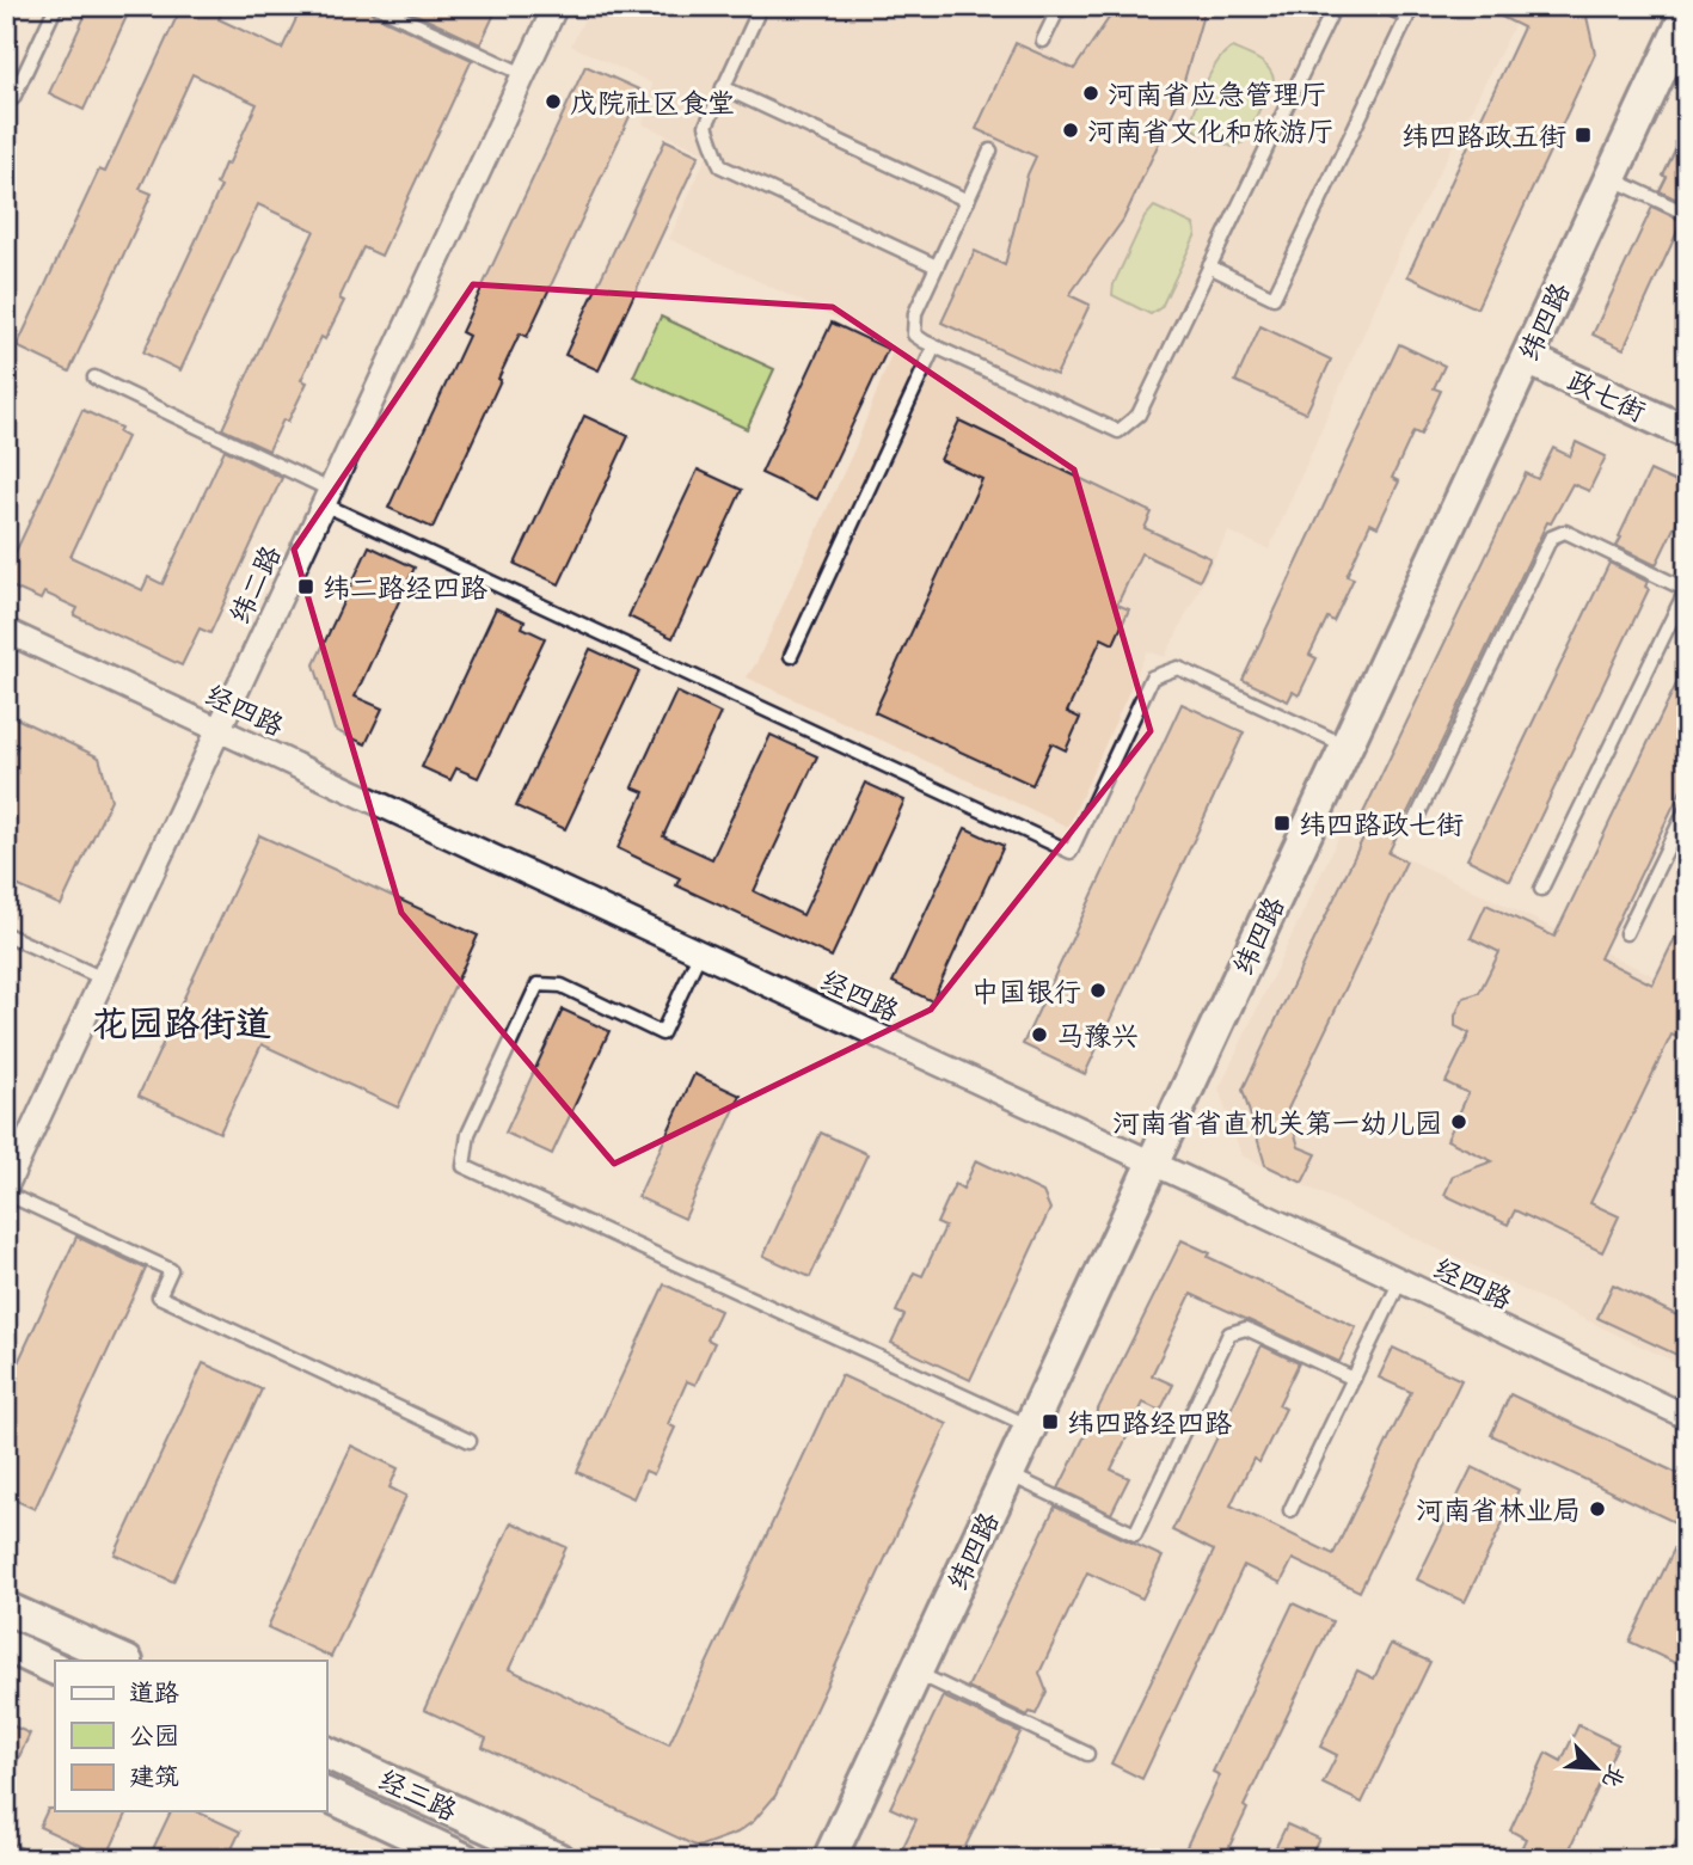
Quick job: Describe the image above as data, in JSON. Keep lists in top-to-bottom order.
{
  "streets": {
    "street": [
      "纬四路",
      "政七街",
      "纬二路",
      "经四路",
      "经三路"
    ]
  },
  "crossings": [
    ["纬四路", "政七街"],
    ["纬四路", "经四路"],
    ["纬二路", "经四路"]
  ],
  "districts": ["花园路街道"],
  "places": {
    "other": [
      "河南省应急管理厅",
      "戊院社区食堂",
      "河南省文化和旅游厅",
      "中国银行",
      "马豫兴",
      "河南省省直机关第一幼儿园",
      "河南省林业局"
    ],
    "transit": [
      "纬四路政五街",
      "纬二路经四路",
      "纬四路政七街",
      "纬四路经四路"
    ]
  },
  "legend": ["道路", "公园", "建筑"],
  "north": "bottom right"
}
